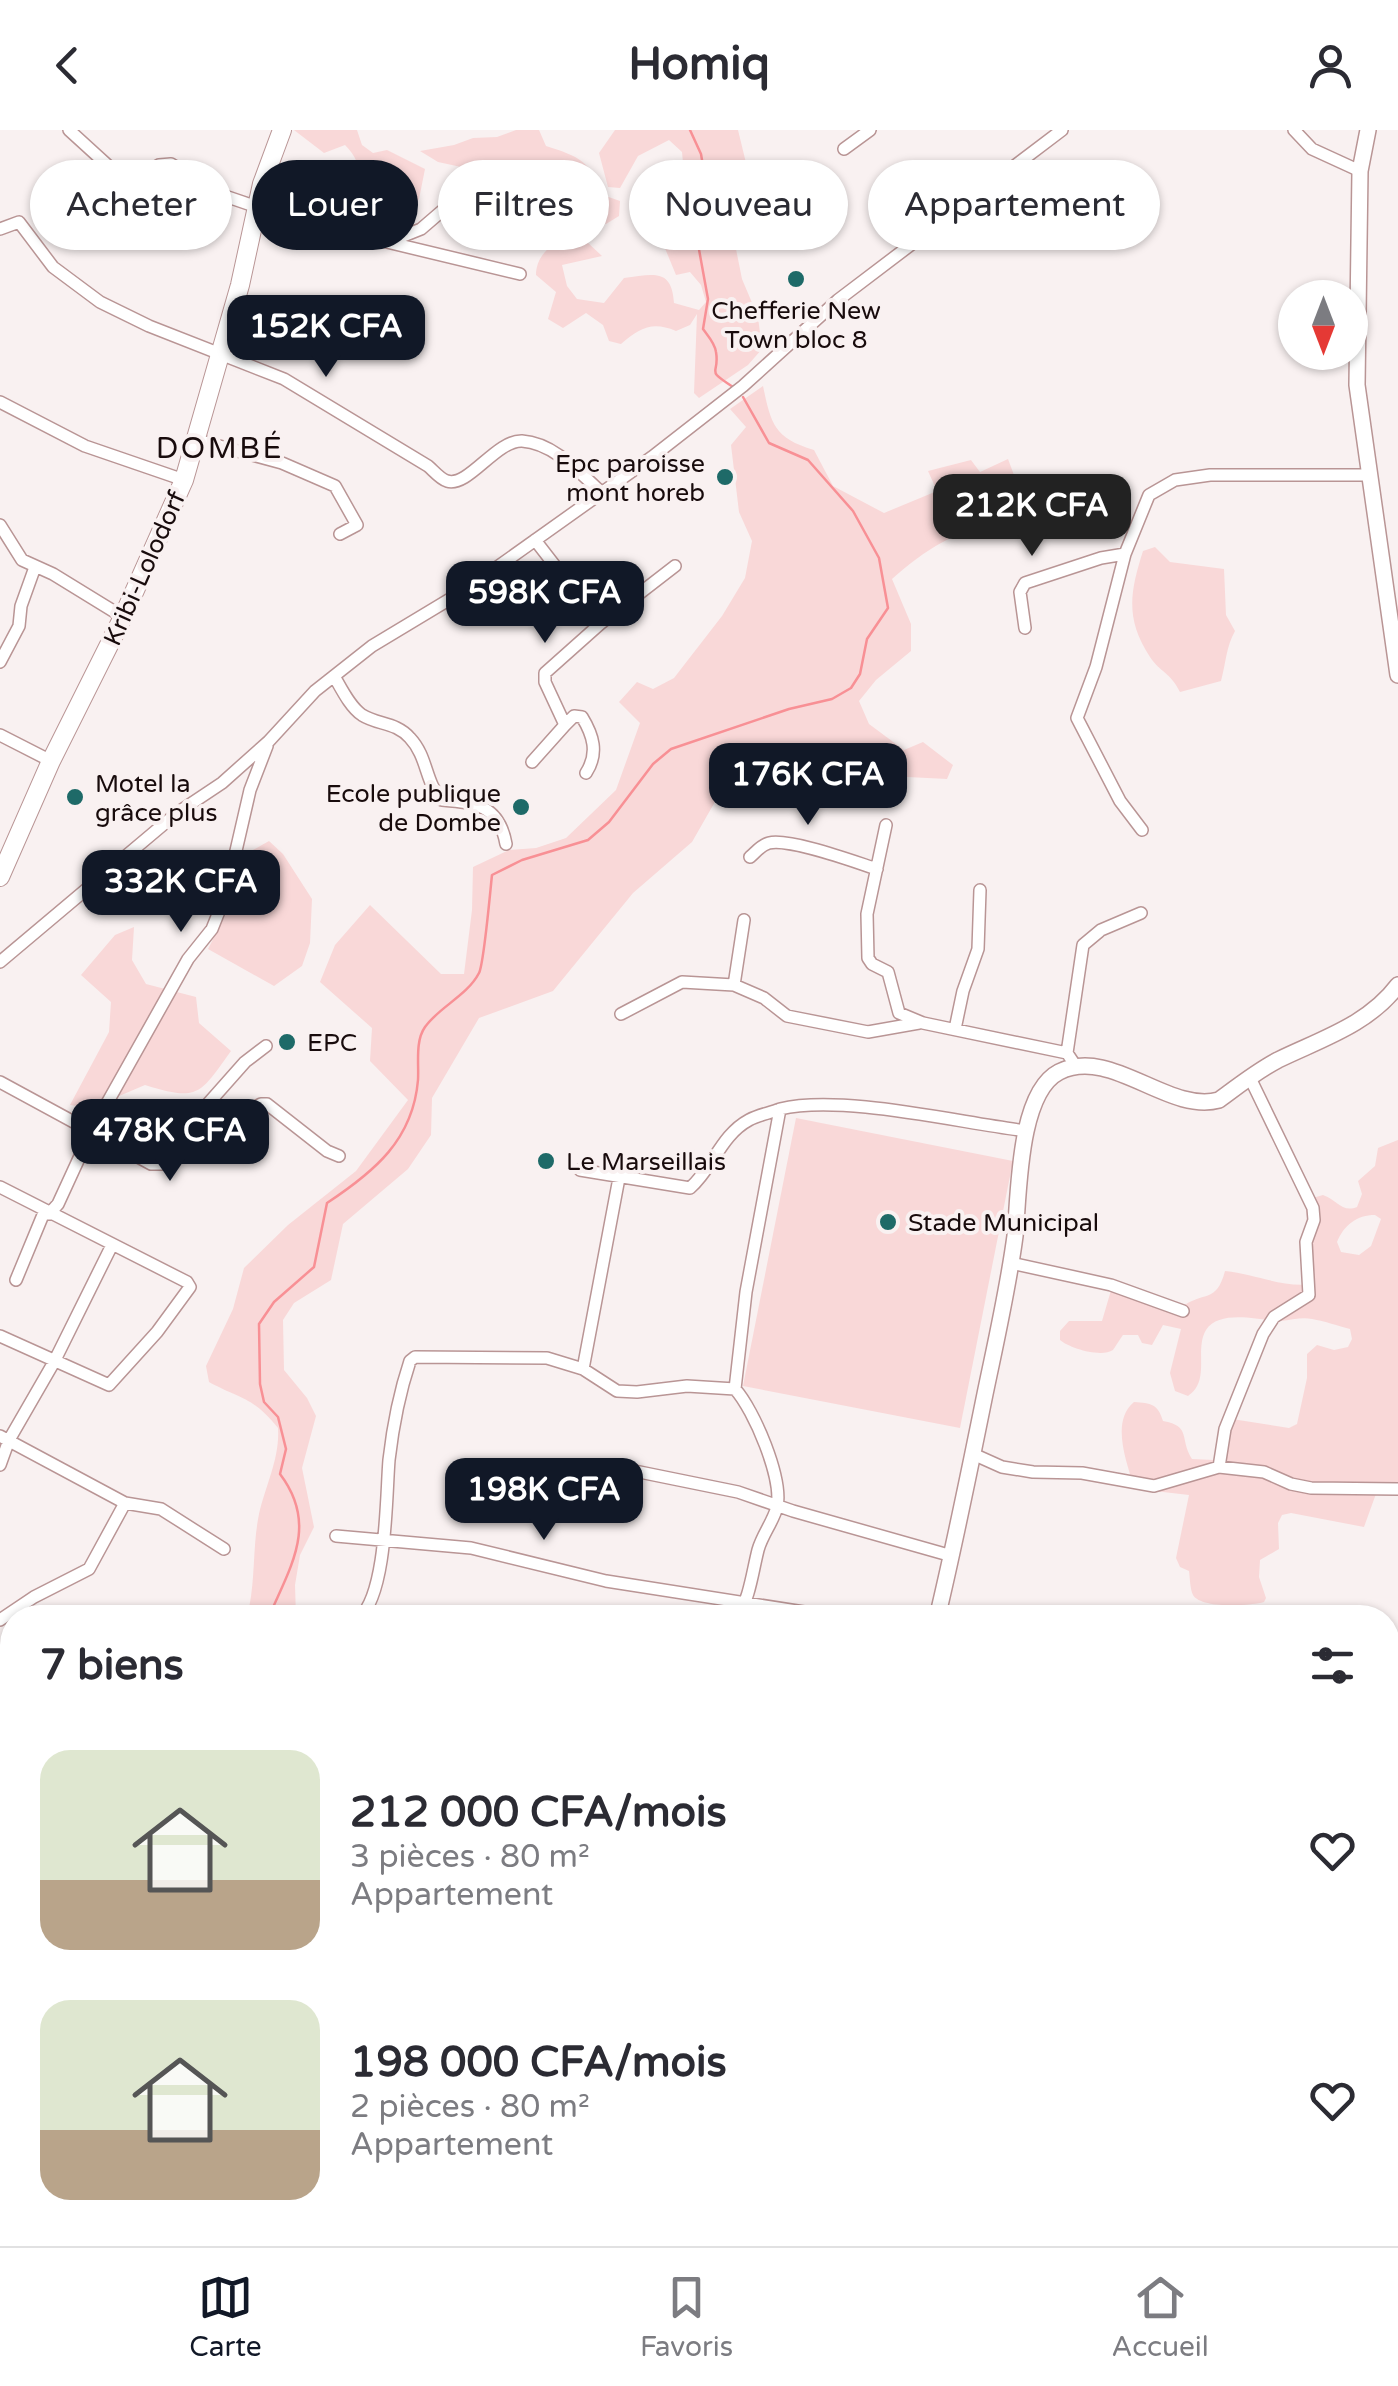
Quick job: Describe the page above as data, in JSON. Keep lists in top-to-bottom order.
{
  "streets": {
    "main road": ["Kribi-Lolodorf"]
  },
  "districts": ["DOMBÉ"],
  "places": [
    "Chefferie New Town bloc 8",
    "Epc paroisse mont horeb",
    "Motel la grâce plus",
    "Ecole publique de Dombe",
    "EPC",
    "Le Marseillais",
    "Stade Municipal"
  ],
  "north": "bottom",
  "page": {
    "header": "Homiq",
    "chip": [
      "Acheter",
      "Louer",
      "Filtres",
      "Nouveau",
      "Appartement"
    ],
    "price": [
      "152K CFA",
      "212K CFA",
      "598K CFA",
      "176K CFA",
      "332K CFA",
      "478K CFA",
      "198K CFA"
    ],
    "heading": "7 biens",
    "list": [
      {
        "name": "212 000 CFA/mois",
        "note": "3 pièces · 80 m² · Appartement"
      },
      {
        "name": "198 000 CFA/mois",
        "note": "2 pièces · 80 m² · Appartement"
      }
    ],
    "tabs": ["Carte", "Favoris", "Accueil"]
  }
}
